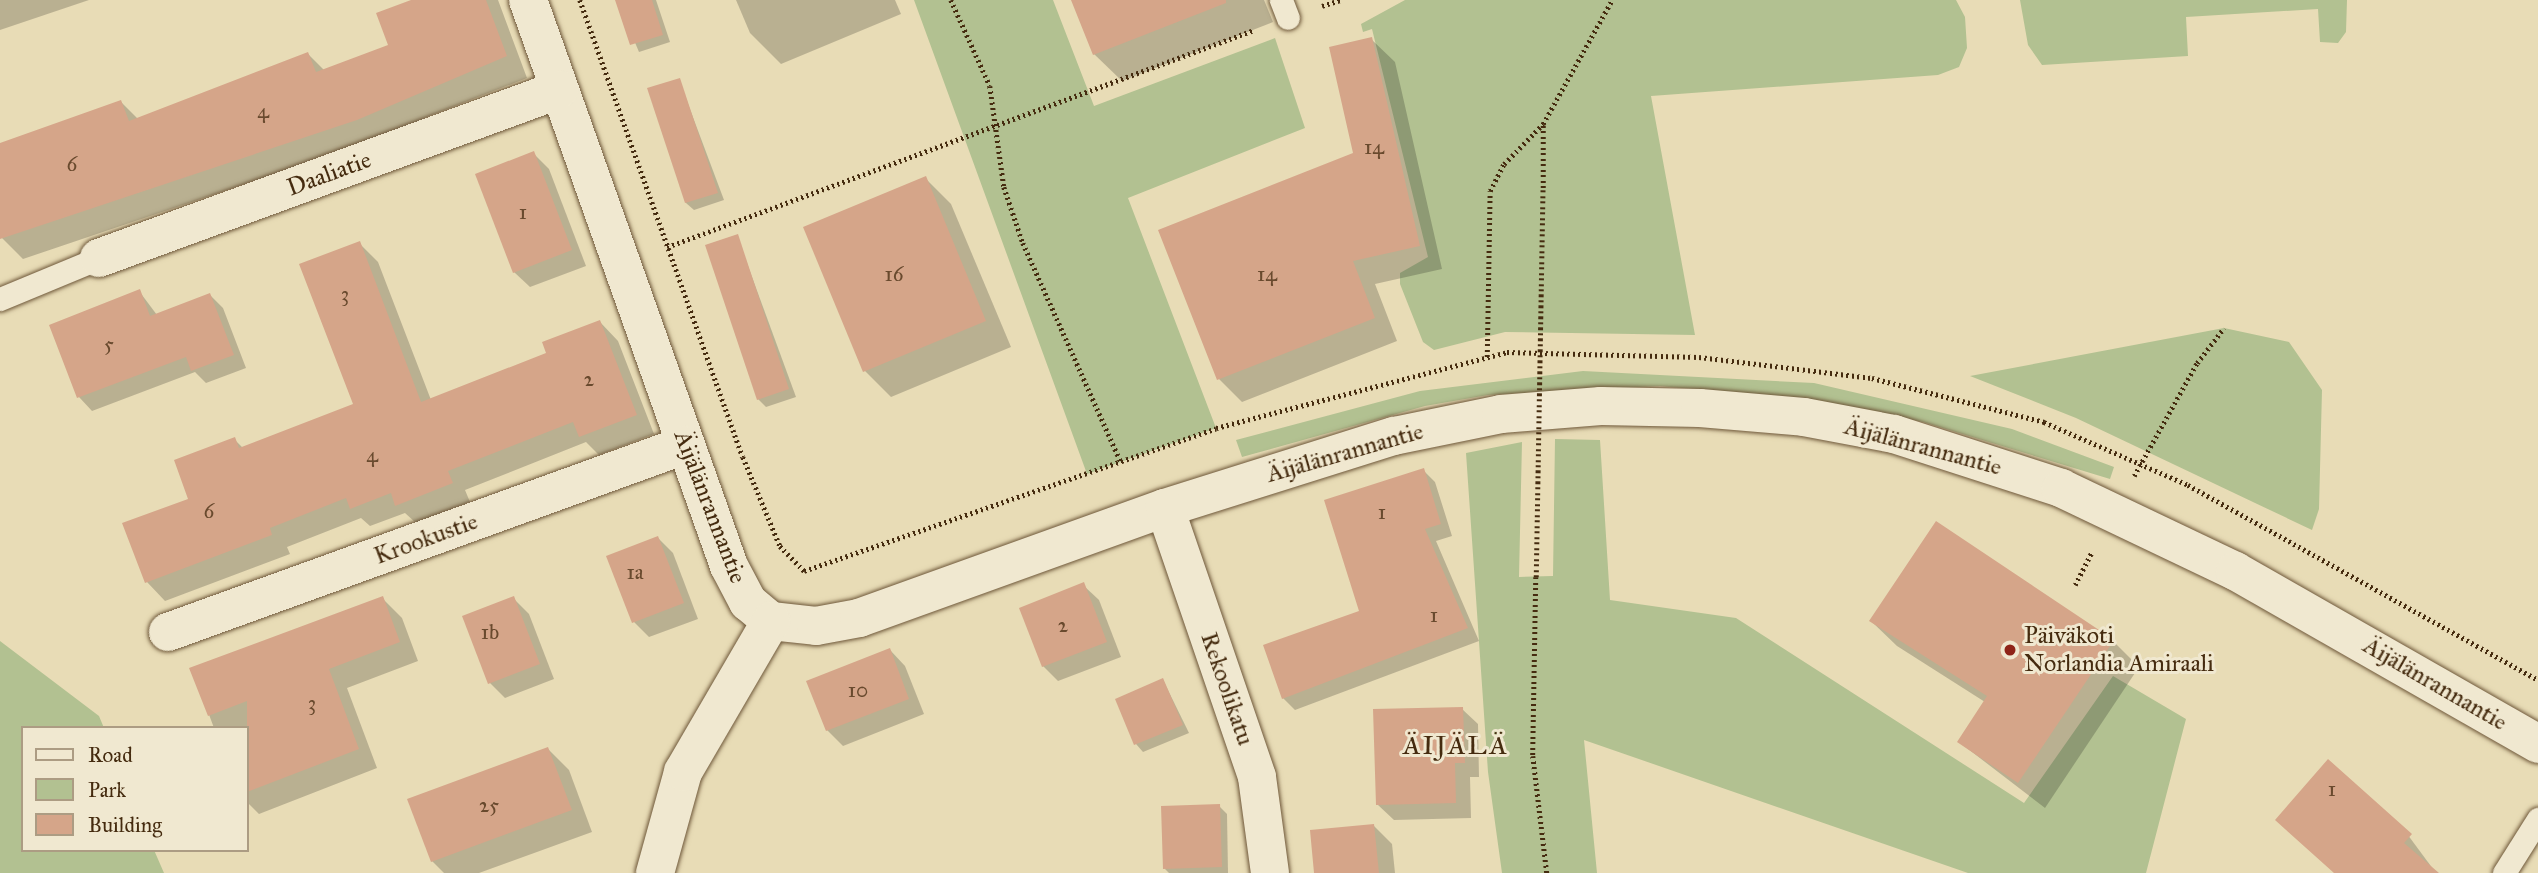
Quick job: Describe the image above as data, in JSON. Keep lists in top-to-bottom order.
{
  "streets": {
    "street": [
      "Daaliatie",
      "Äijälänrannantie",
      "Krookustie",
      "Rekoolikatu"
    ]
  },
  "crossings": [
    ["Daaliatie", "Äijälänrannantie"],
    ["Äijälänrannantie", "Krookustie"],
    ["Äijälänrannantie", "Rekoolikatu"]
  ],
  "districts": ["ÄIJÄLÄ"],
  "places": ["Päiväkoti Norlandia Amiraali"],
  "house_numbers": [
    "4",
    "14",
    "6",
    "1",
    "16",
    "14",
    "3",
    "5",
    "2",
    "4",
    "6",
    "1",
    "1a",
    "1",
    "2",
    "1b",
    "10",
    "3",
    "1",
    "25"
  ],
  "legend": ["Road", "Park", "Building"]
}
